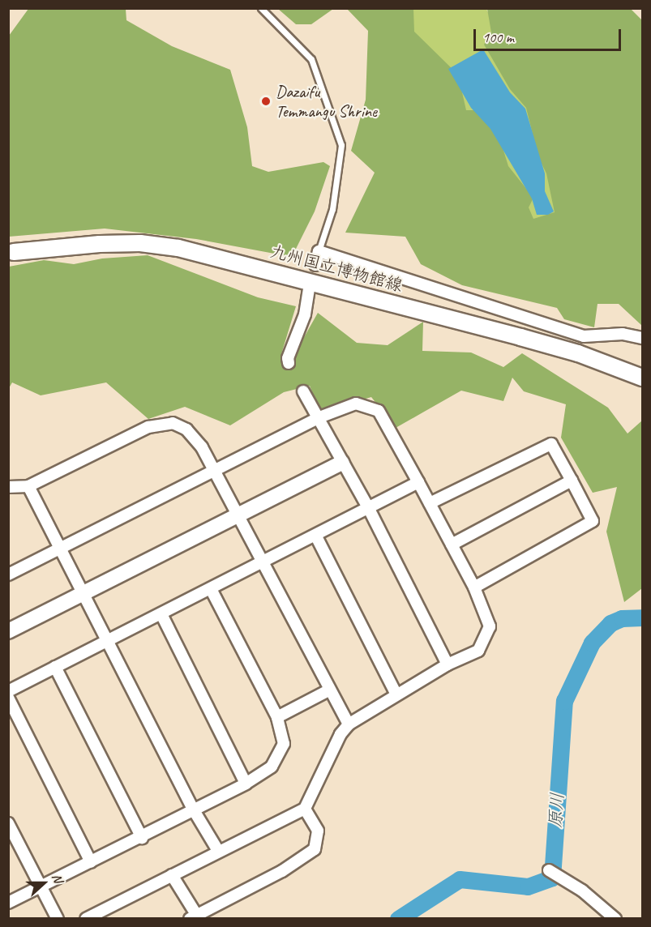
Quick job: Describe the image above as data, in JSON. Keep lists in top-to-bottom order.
{
  "streets": {
    "main road": ["九州国立博物館線"]
  },
  "water": ["原川"],
  "places": ["Dazaifu Temmangu Shrine"],
  "scale_bar": "100 m",
  "north": "right"
}
